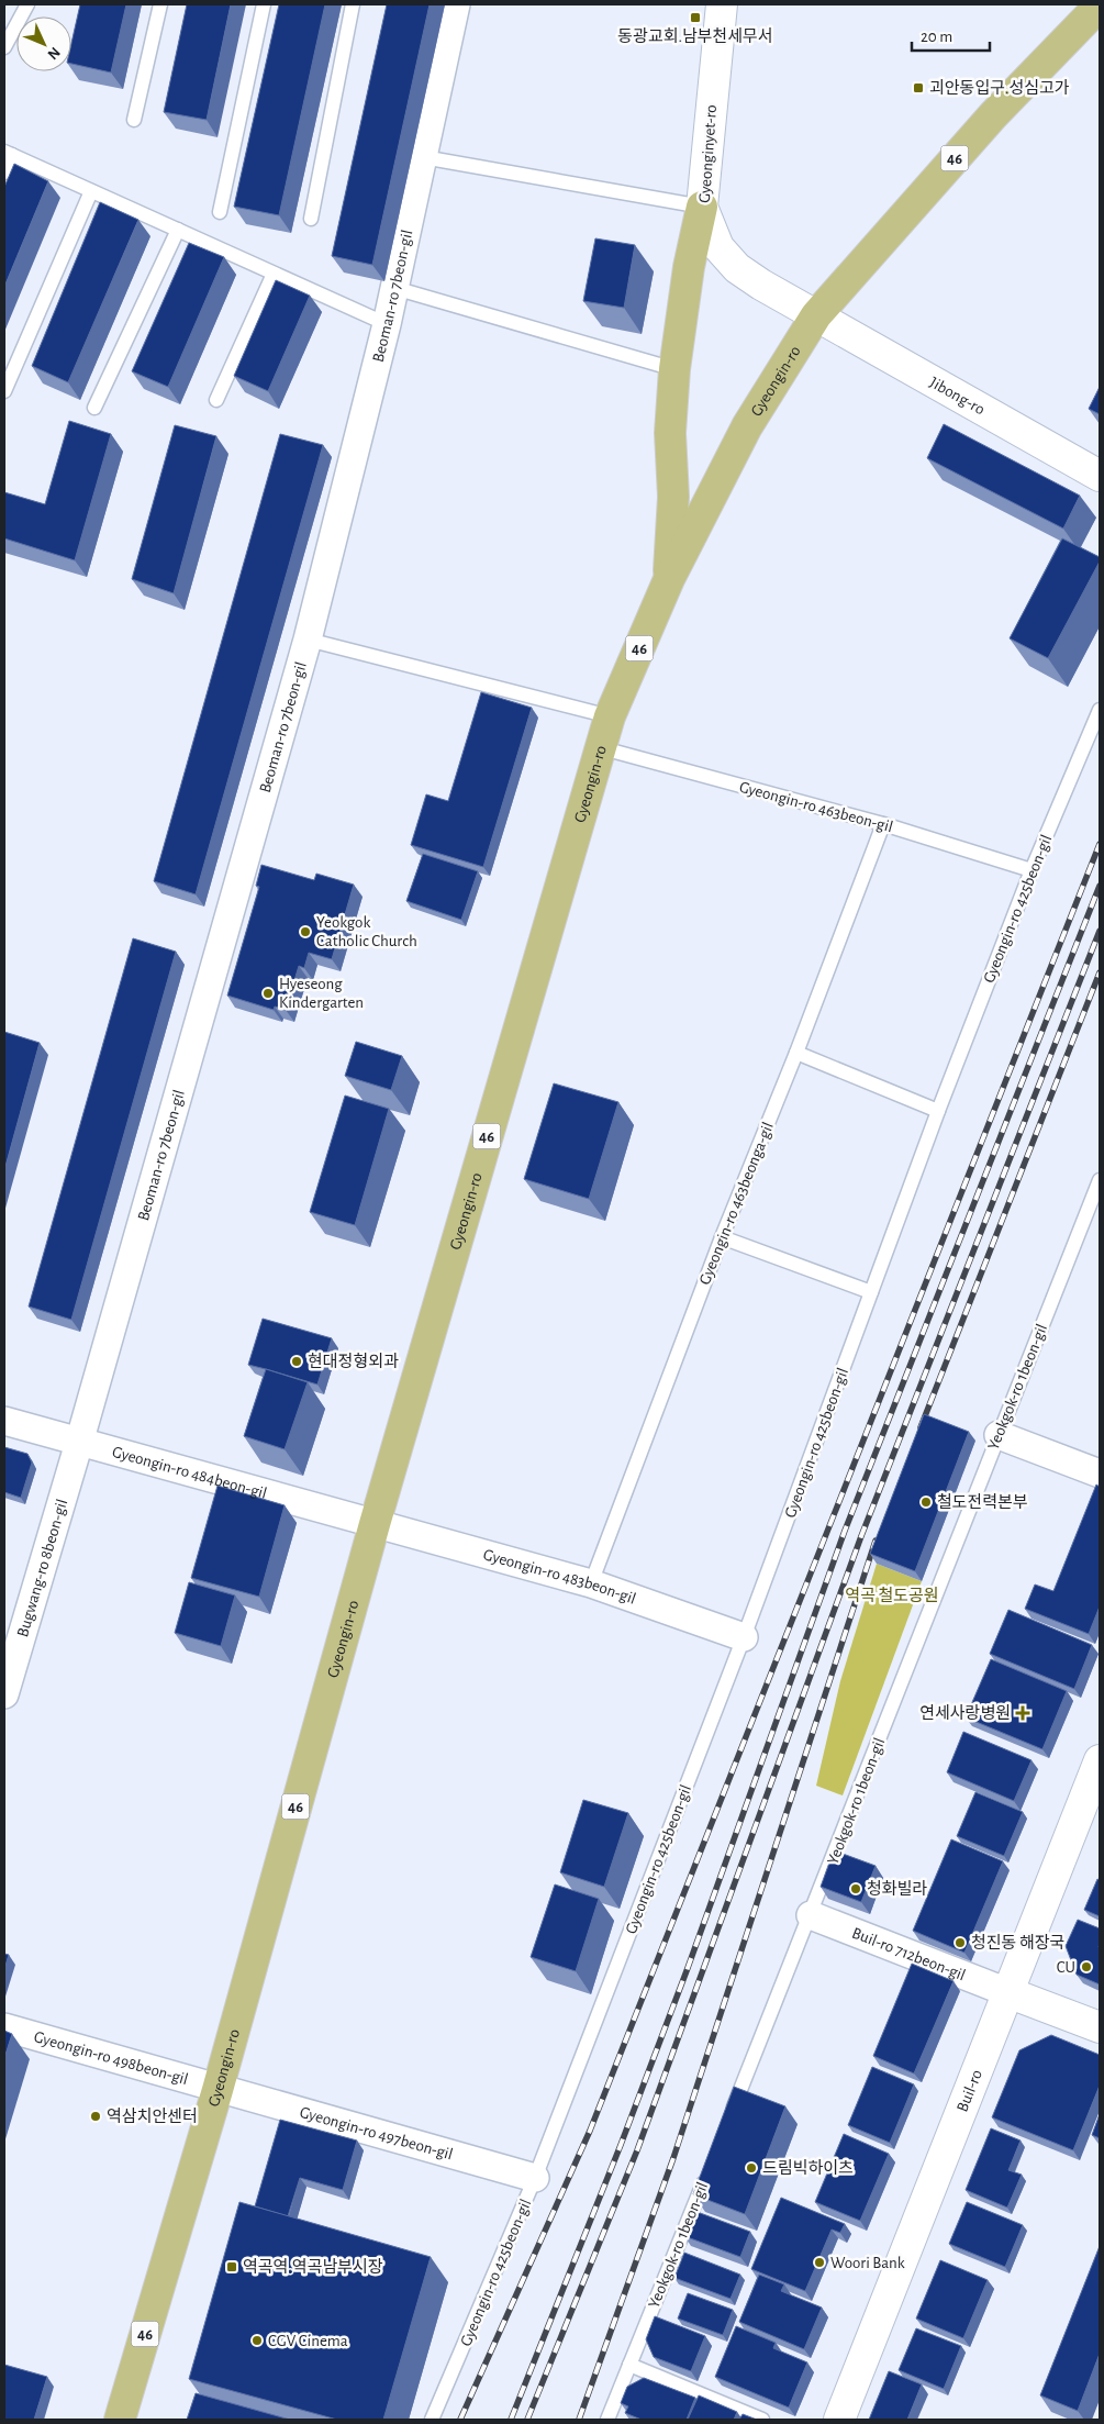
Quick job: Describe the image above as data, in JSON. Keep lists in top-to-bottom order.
{
  "streets": {
    "main road": ["46", "Gyeongin-ro"],
    "street": [
      "Gyeonginyet-ro",
      "Beoman-ro 7beon-gil",
      "Jibong-ro",
      "Gyeongin-ro 484beon-gil",
      "Bugwang-ro 8beon-gil",
      "Gyeongin-ro 483beon-gil",
      "Buil-ro 712beon-gil",
      "Gyeongin-ro 498beon-gil",
      "Buil-ro",
      "Gyeongin-ro 497beon-gil"
    ],
    "lane": [
      "Gyeongin-ro 463beon-gil",
      "Gyeongin-ro 425beon-gil",
      "Gyeongin-ro 463beonga-gil",
      "Yeokgok-ro 1beon-gil"
    ]
  },
  "crossings": [
    ["Gyeonginyet-ro", "Gyeongin-ro"],
    ["Gyeonginyet-ro", "Jibong-ro"],
    ["Beoman-ro 7beon-gil", "Gyeongin-ro 484beon-gil"],
    ["Beoman-ro 7beon-gil", "Bugwang-ro 8beon-gil"],
    ["Gyeongin-ro", "Jibong-ro"],
    ["Gyeongin-ro", "Gyeongin-ro 463beon-gil"],
    ["Gyeongin-ro", "Gyeongin-ro 484beon-gil"],
    ["Gyeongin-ro", "Gyeongin-ro 483beon-gil"],
    ["Gyeongin-ro", "Gyeongin-ro 498beon-gil"],
    ["Gyeongin-ro", "Gyeongin-ro 497beon-gil"],
    ["Gyeongin-ro 463beon-gil", "Gyeongin-ro 425beon-gil"],
    ["Gyeongin-ro 463beon-gil", "Gyeongin-ro 463beonga-gil"],
    ["Gyeongin-ro 425beon-gil", "Gyeongin-ro 483beon-gil"],
    ["Gyeongin-ro 425beon-gil", "Gyeongin-ro 497beon-gil"],
    ["Gyeongin-ro 463beonga-gil", "Gyeongin-ro 483beon-gil"],
    ["Yeokgok-ro 1beon-gil", "Buil-ro 712beon-gil"],
    ["Gyeongin-ro 484beon-gil", "Bugwang-ro 8beon-gil"],
    ["Gyeongin-ro 484beon-gil", "Gyeongin-ro 483beon-gil"],
    ["Buil-ro 712beon-gil", "Buil-ro"],
    ["Gyeongin-ro 498beon-gil", "Gyeongin-ro 497beon-gil"]
  ],
  "parks": ["역곡 철도공원"],
  "places": {
    "transit": ["동광교회.남부천세무서", "괴안동입구.성심고가", "역곡역.역곡남부시장"],
    "other": [
      "Yeokgok Catholic Church",
      "Hyeseong Kindergarten",
      "현대정형외과",
      "철도전력본부",
      "청화빌라",
      "청진동 해장국",
      "CU",
      "역삼치안센터",
      "드림빅하이츠",
      "Woori Bank",
      "CGV Cinema"
    ],
    "health": ["연세사랑병원"]
  },
  "scale_bar": "20 m",
  "north": "bottom right"
}
